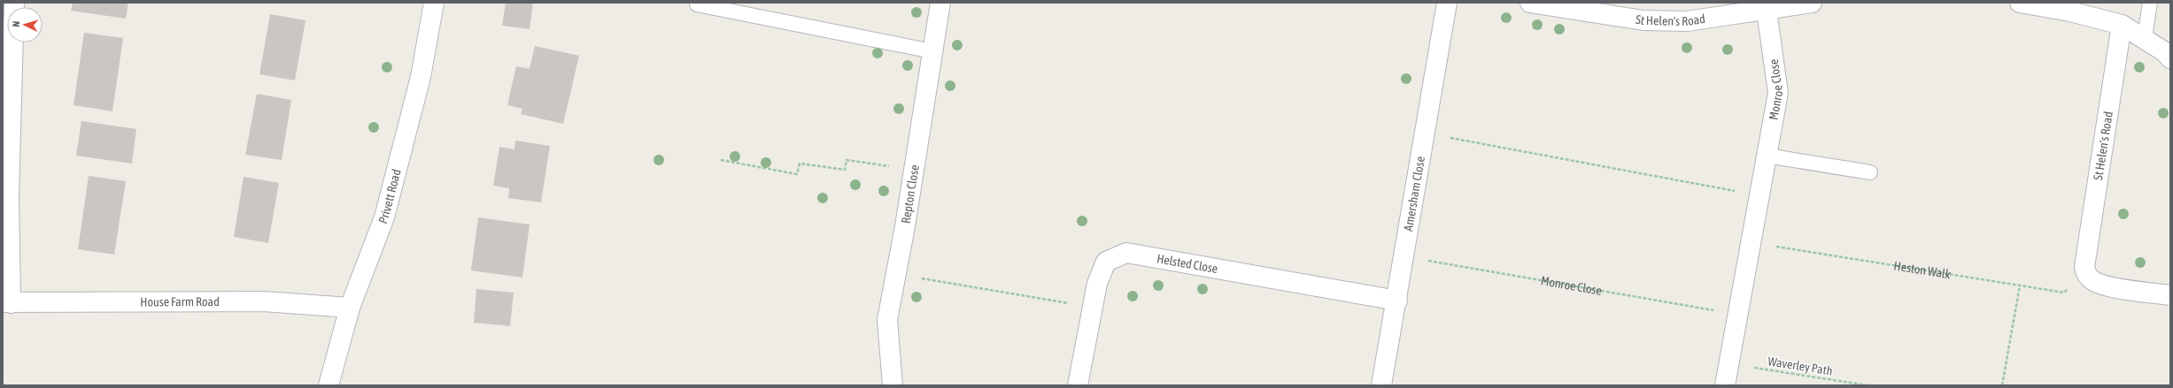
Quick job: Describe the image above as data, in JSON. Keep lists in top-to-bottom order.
{
  "streets": {
    "street": [
      "St Helen's Road",
      "Monroe Close",
      "Repton Close",
      "Amersham Close",
      "Privett Road",
      "Helsted Close",
      "House Farm Road"
    ],
    "path": ["Heston Walk", "Waverley Path"]
  },
  "crossings": [
    ["St Helen's Road", "Monroe Close"],
    ["St Helen's Road", "Heston Walk"],
    ["Monroe Close", "Amersham Close"],
    ["Monroe Close", "Heston Walk"],
    ["Monroe Close", "Waverley Path"],
    ["Amersham Close", "Helsted Close"],
    ["Privett Road", "House Farm Road"]
  ],
  "north": "left"
}
